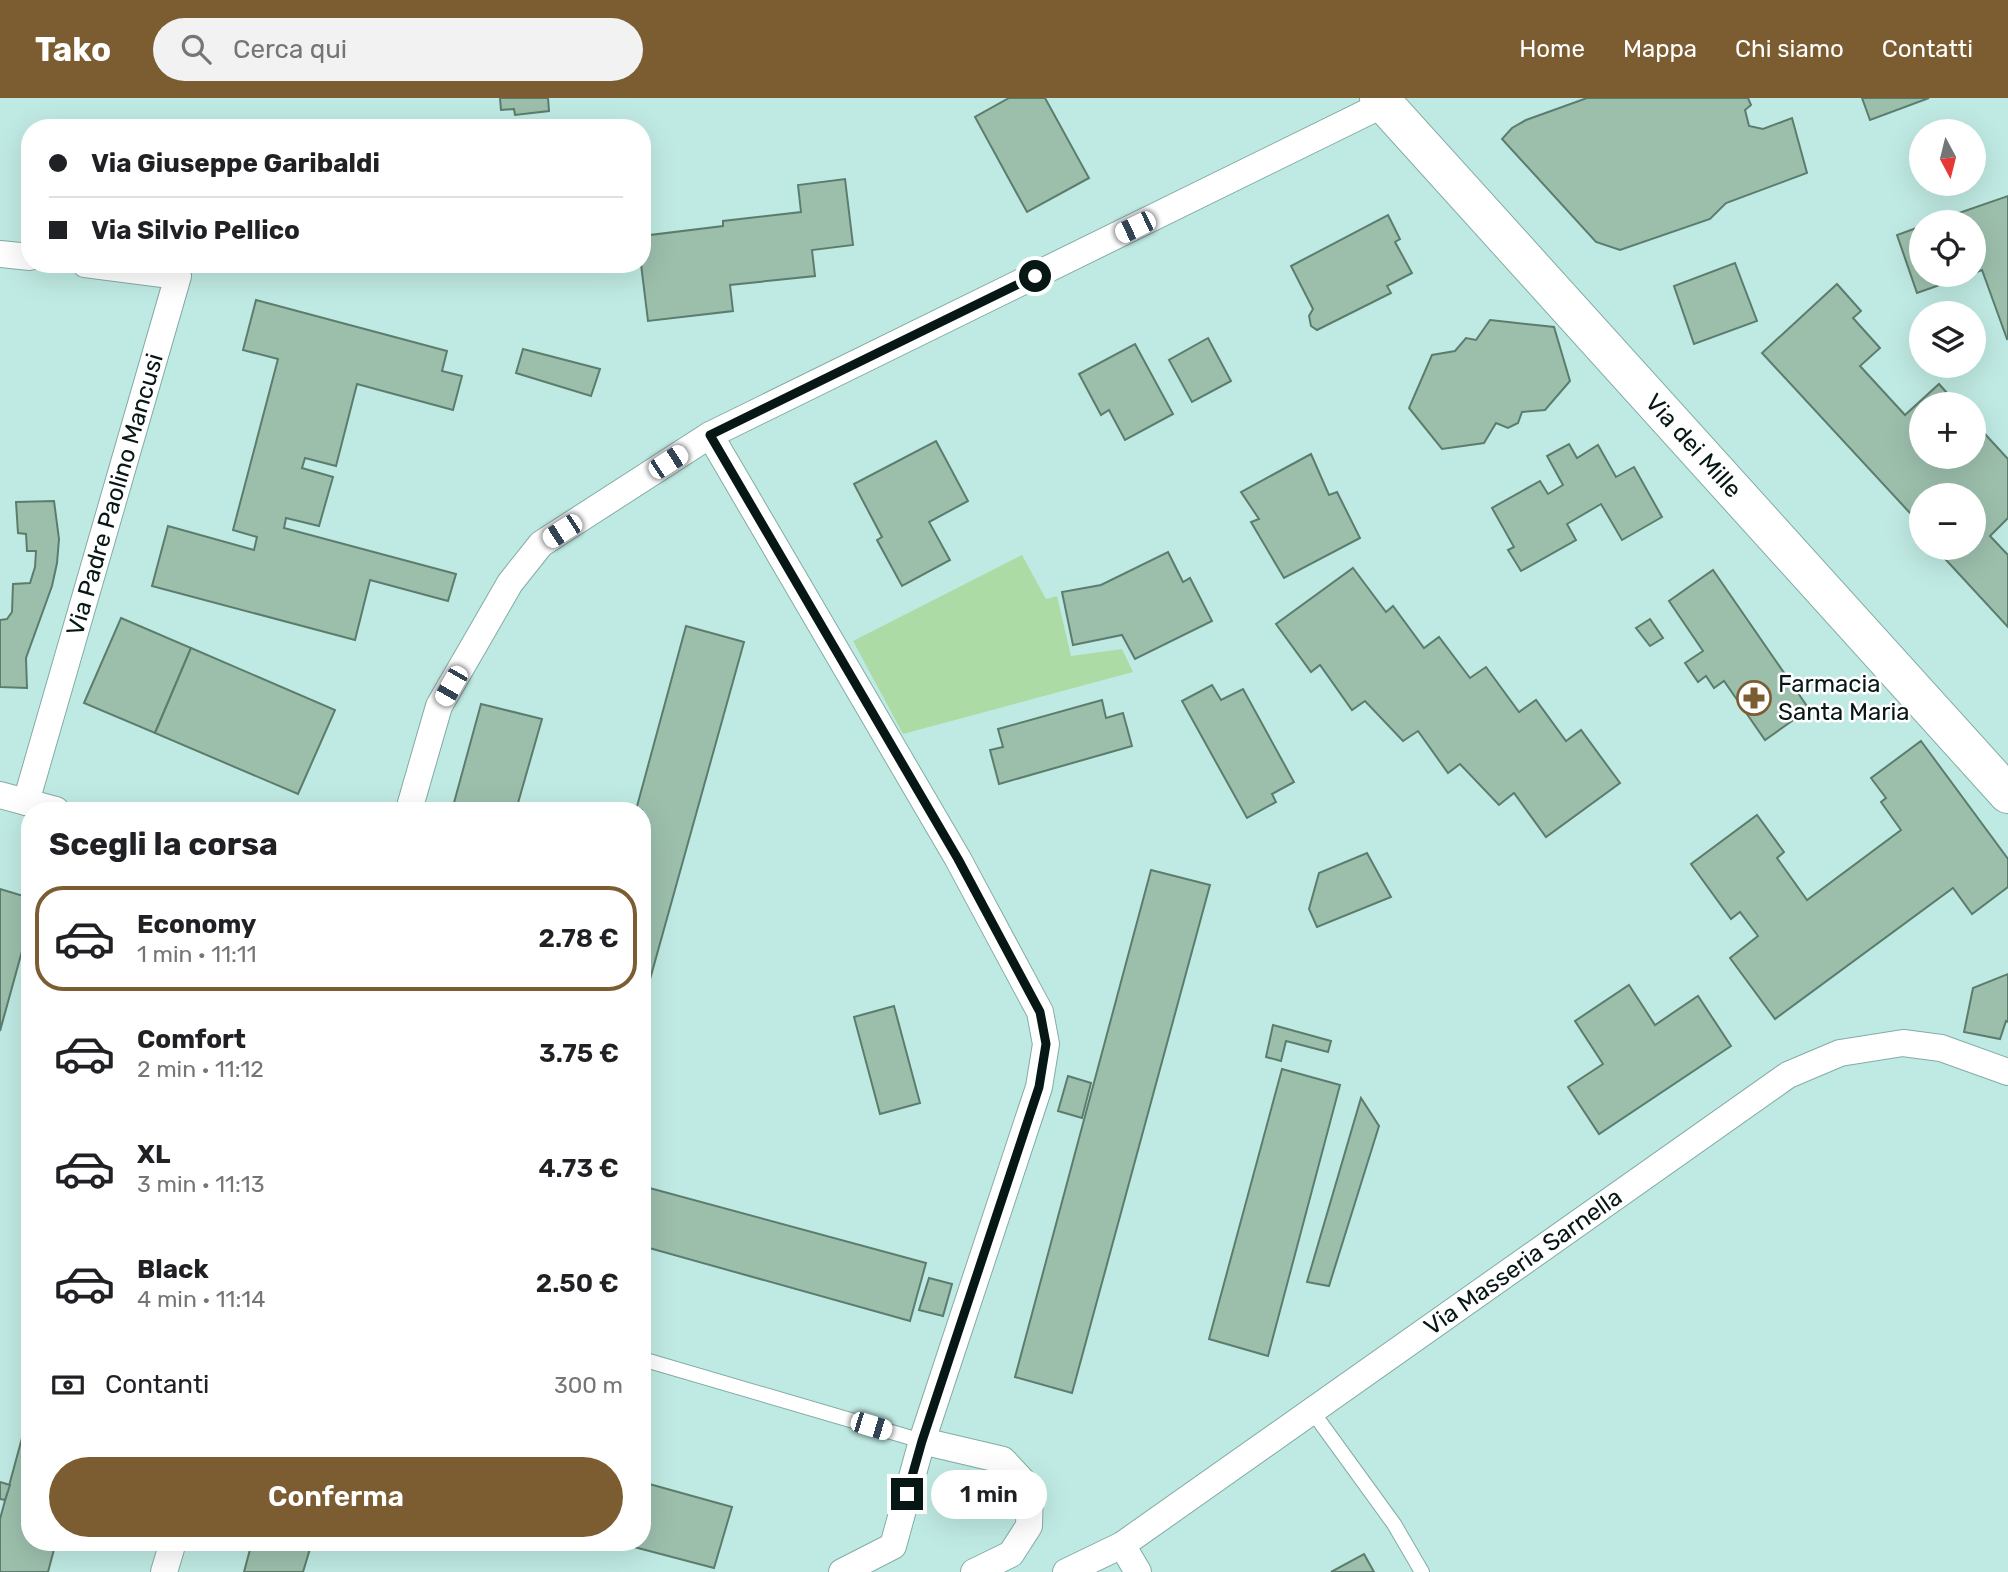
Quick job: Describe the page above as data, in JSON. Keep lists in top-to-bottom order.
{
  "streets": {
    "street": ["Via dei Mille", "Via Padre Paolino Mancusi", "Via Masseria Sarnella"]
  },
  "places": {
    "pharmacy": ["Farmacia Santa Maria"]
  },
  "north": "bottom",
  "page": {
    "header": "Tako",
    "search": "Cerca qui",
    "nav": [
      "Home",
      "Mappa",
      "Chi siamo",
      "Contatti"
    ],
    "map_buttons": ["+", "−"],
    "banner": ["Via Giuseppe Garibaldi", "Via Silvio Pellico"],
    "heading": "Scegli la corsa",
    "list": [
      {
        "name": "Economy",
        "note": "1 min · 11:11",
        "value": "2.78 €"
      },
      {
        "name": "Comfort",
        "note": "2 min · 11:12",
        "value": "3.75 €"
      },
      {
        "name": "XL",
        "note": "3 min · 11:13",
        "value": "4.73 €"
      },
      {
        "name": "Black",
        "note": "4 min · 11:14",
        "value": "2.50 €"
      }
    ],
    "pay": ["Contanti", "300 m"],
    "buttons": "Conferma",
    "bubble": "1 min"
  }
}
